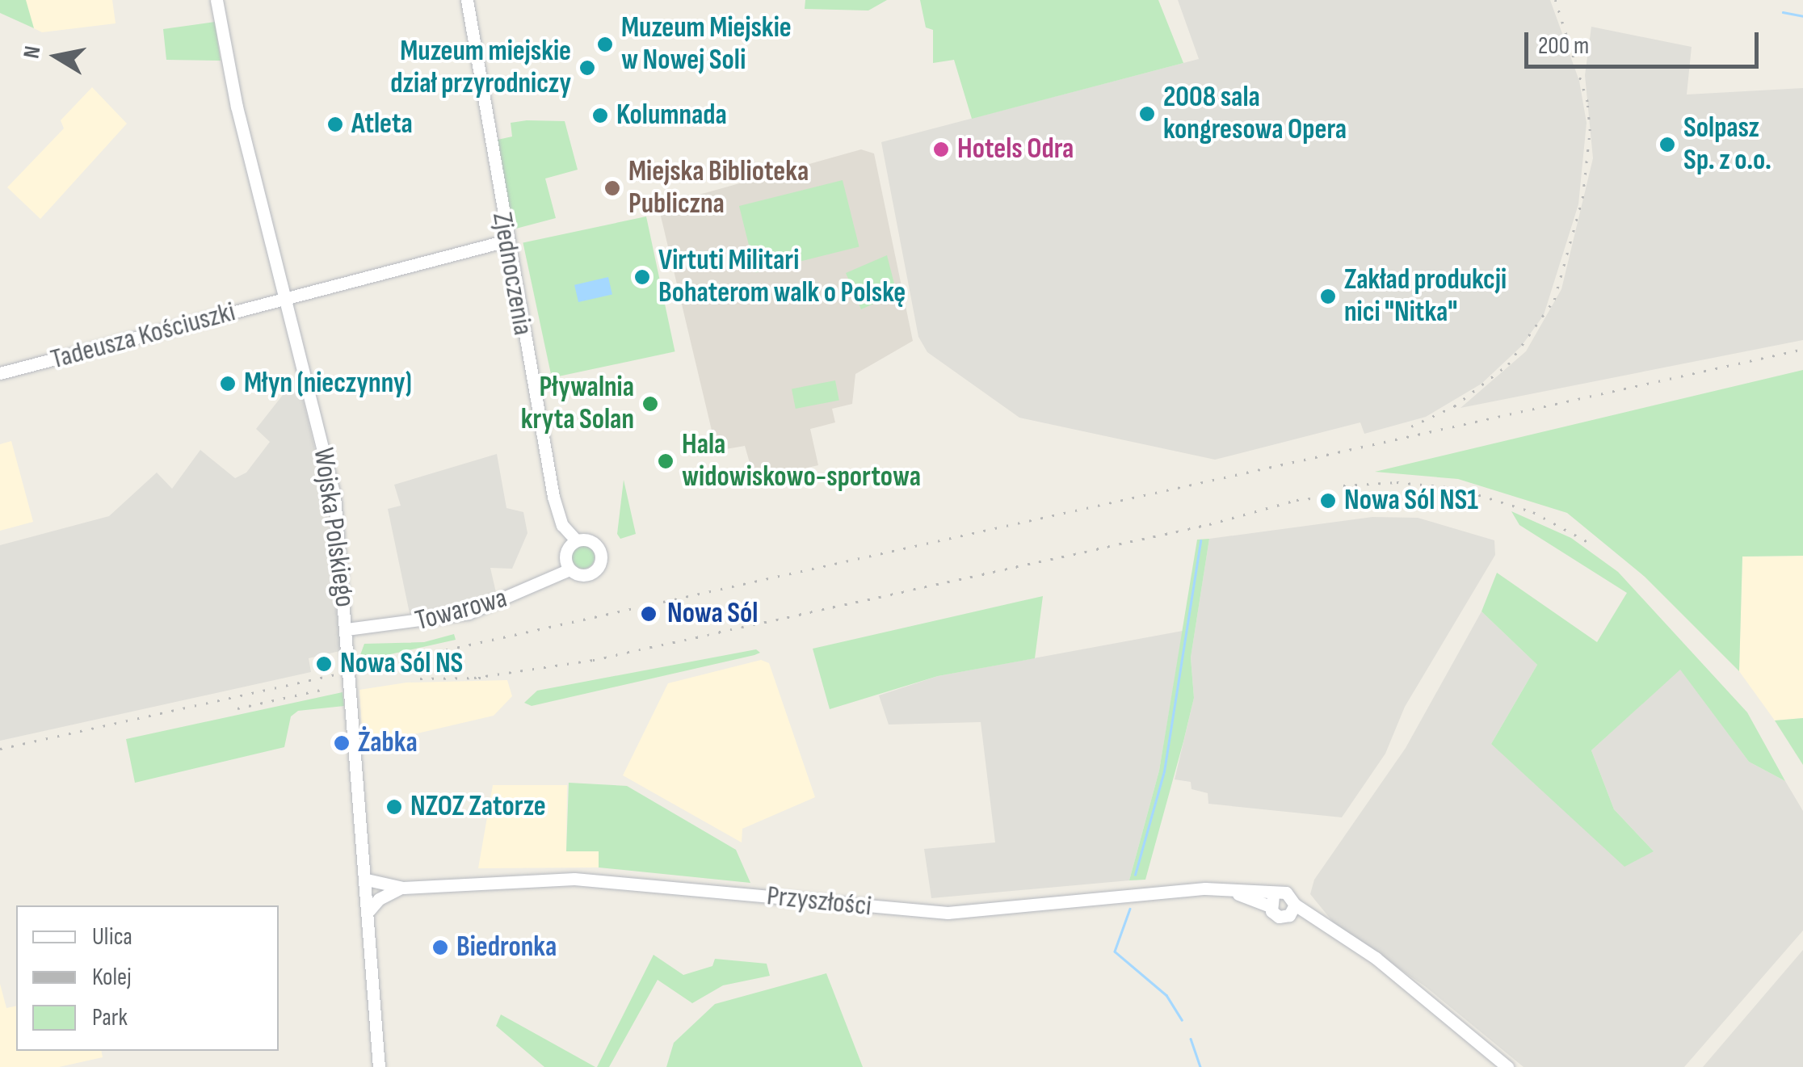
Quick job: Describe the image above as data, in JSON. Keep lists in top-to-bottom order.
{
  "streets": {
    "street": [
      "Zjednoczenia",
      "Tadeusza Kościuszki",
      "Wojska Polskiego",
      "Towarowa",
      "Przyszłości"
    ]
  },
  "crossings": [
    ["Zjednoczenia", "Tadeusza Kościuszki"],
    ["Zjednoczenia", "Towarowa"],
    ["Tadeusza Kościuszki", "Wojska Polskiego"],
    ["Wojska Polskiego", "Towarowa"],
    ["Wojska Polskiego", "Przyszłości"]
  ],
  "places": [
    "Muzeum Miejskie w Nowej Soli",
    "Muzeum miejskie dział przyrodniczy",
    "2008 sala kongresowa Opera",
    "Kolumnada",
    "Atleta",
    "Solpasz Sp. z o.o.",
    "Hotels Odra",
    "Miejska Biblioteka Publiczna",
    "Virtuti Militari Bohaterom walk o Polskę",
    "Zakład produkcji nici \"Nitka\"",
    "Młyn (nieczynny)",
    "Pływalnia kryta Solan",
    "Hala widowiskowo-sportowa",
    "Nowa Sól NS1",
    "Nowa Sól",
    "Nowa Sól NS",
    "Żabka",
    "NZOZ Zatorze",
    "Biedronka"
  ],
  "legend": ["Ulica", "Kolej", "Park"],
  "scale_bar": "200 m",
  "north": "left"
}
